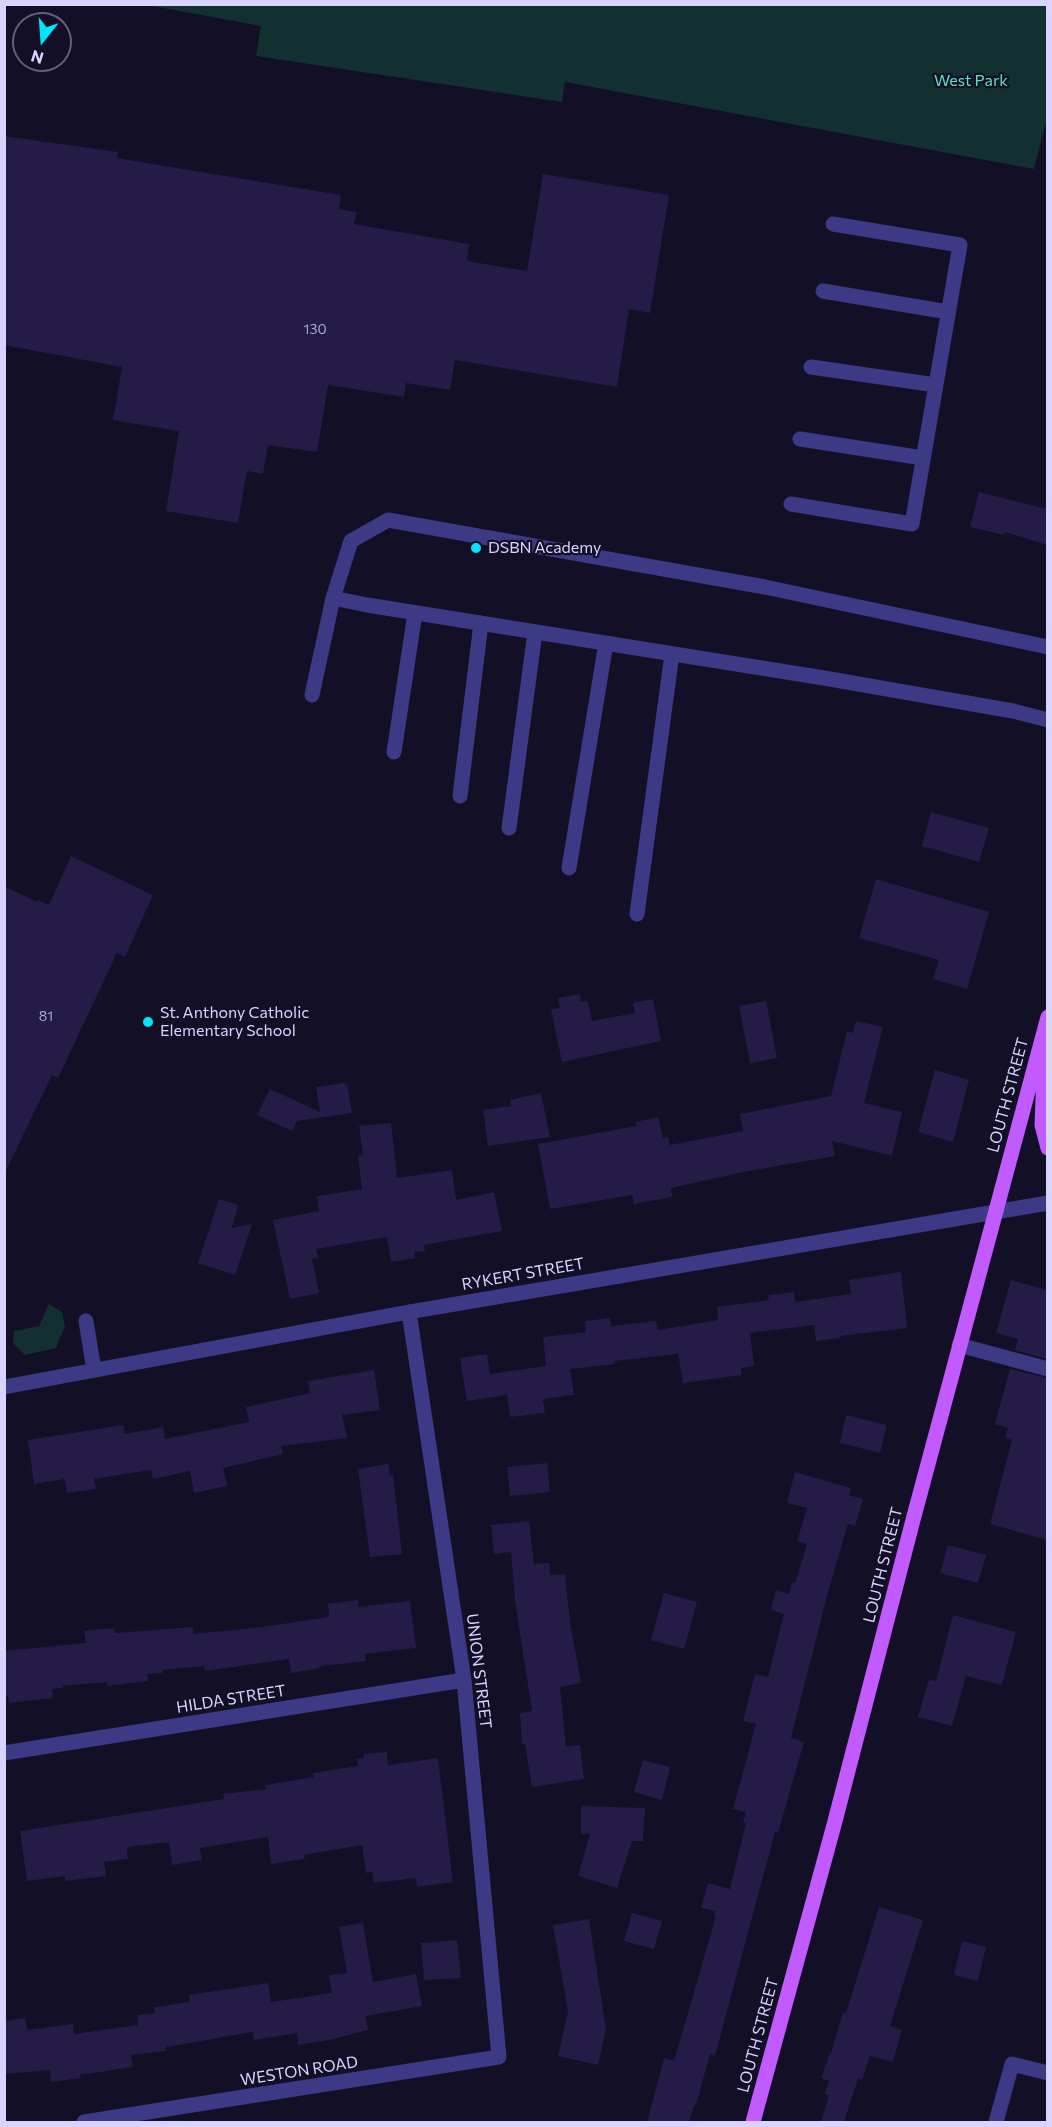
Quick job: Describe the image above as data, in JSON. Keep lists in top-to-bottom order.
{
  "streets": {
    "main road": ["LOUTH STREET"],
    "street": [
      "RYKERT STREET",
      "UNION STREET",
      "HILDA STREET",
      "WESTON ROAD"
    ]
  },
  "crossings": [
    ["LOUTH STREET", "RYKERT STREET"],
    ["RYKERT STREET", "UNION STREET"],
    ["UNION STREET", "HILDA STREET"],
    ["UNION STREET", "WESTON ROAD"]
  ],
  "parks": ["West Park"],
  "places": ["DSBN Academy", "St. Anthony Catholic Elementary School"],
  "house_numbers": ["130", "81"],
  "north": "bottom"
}
